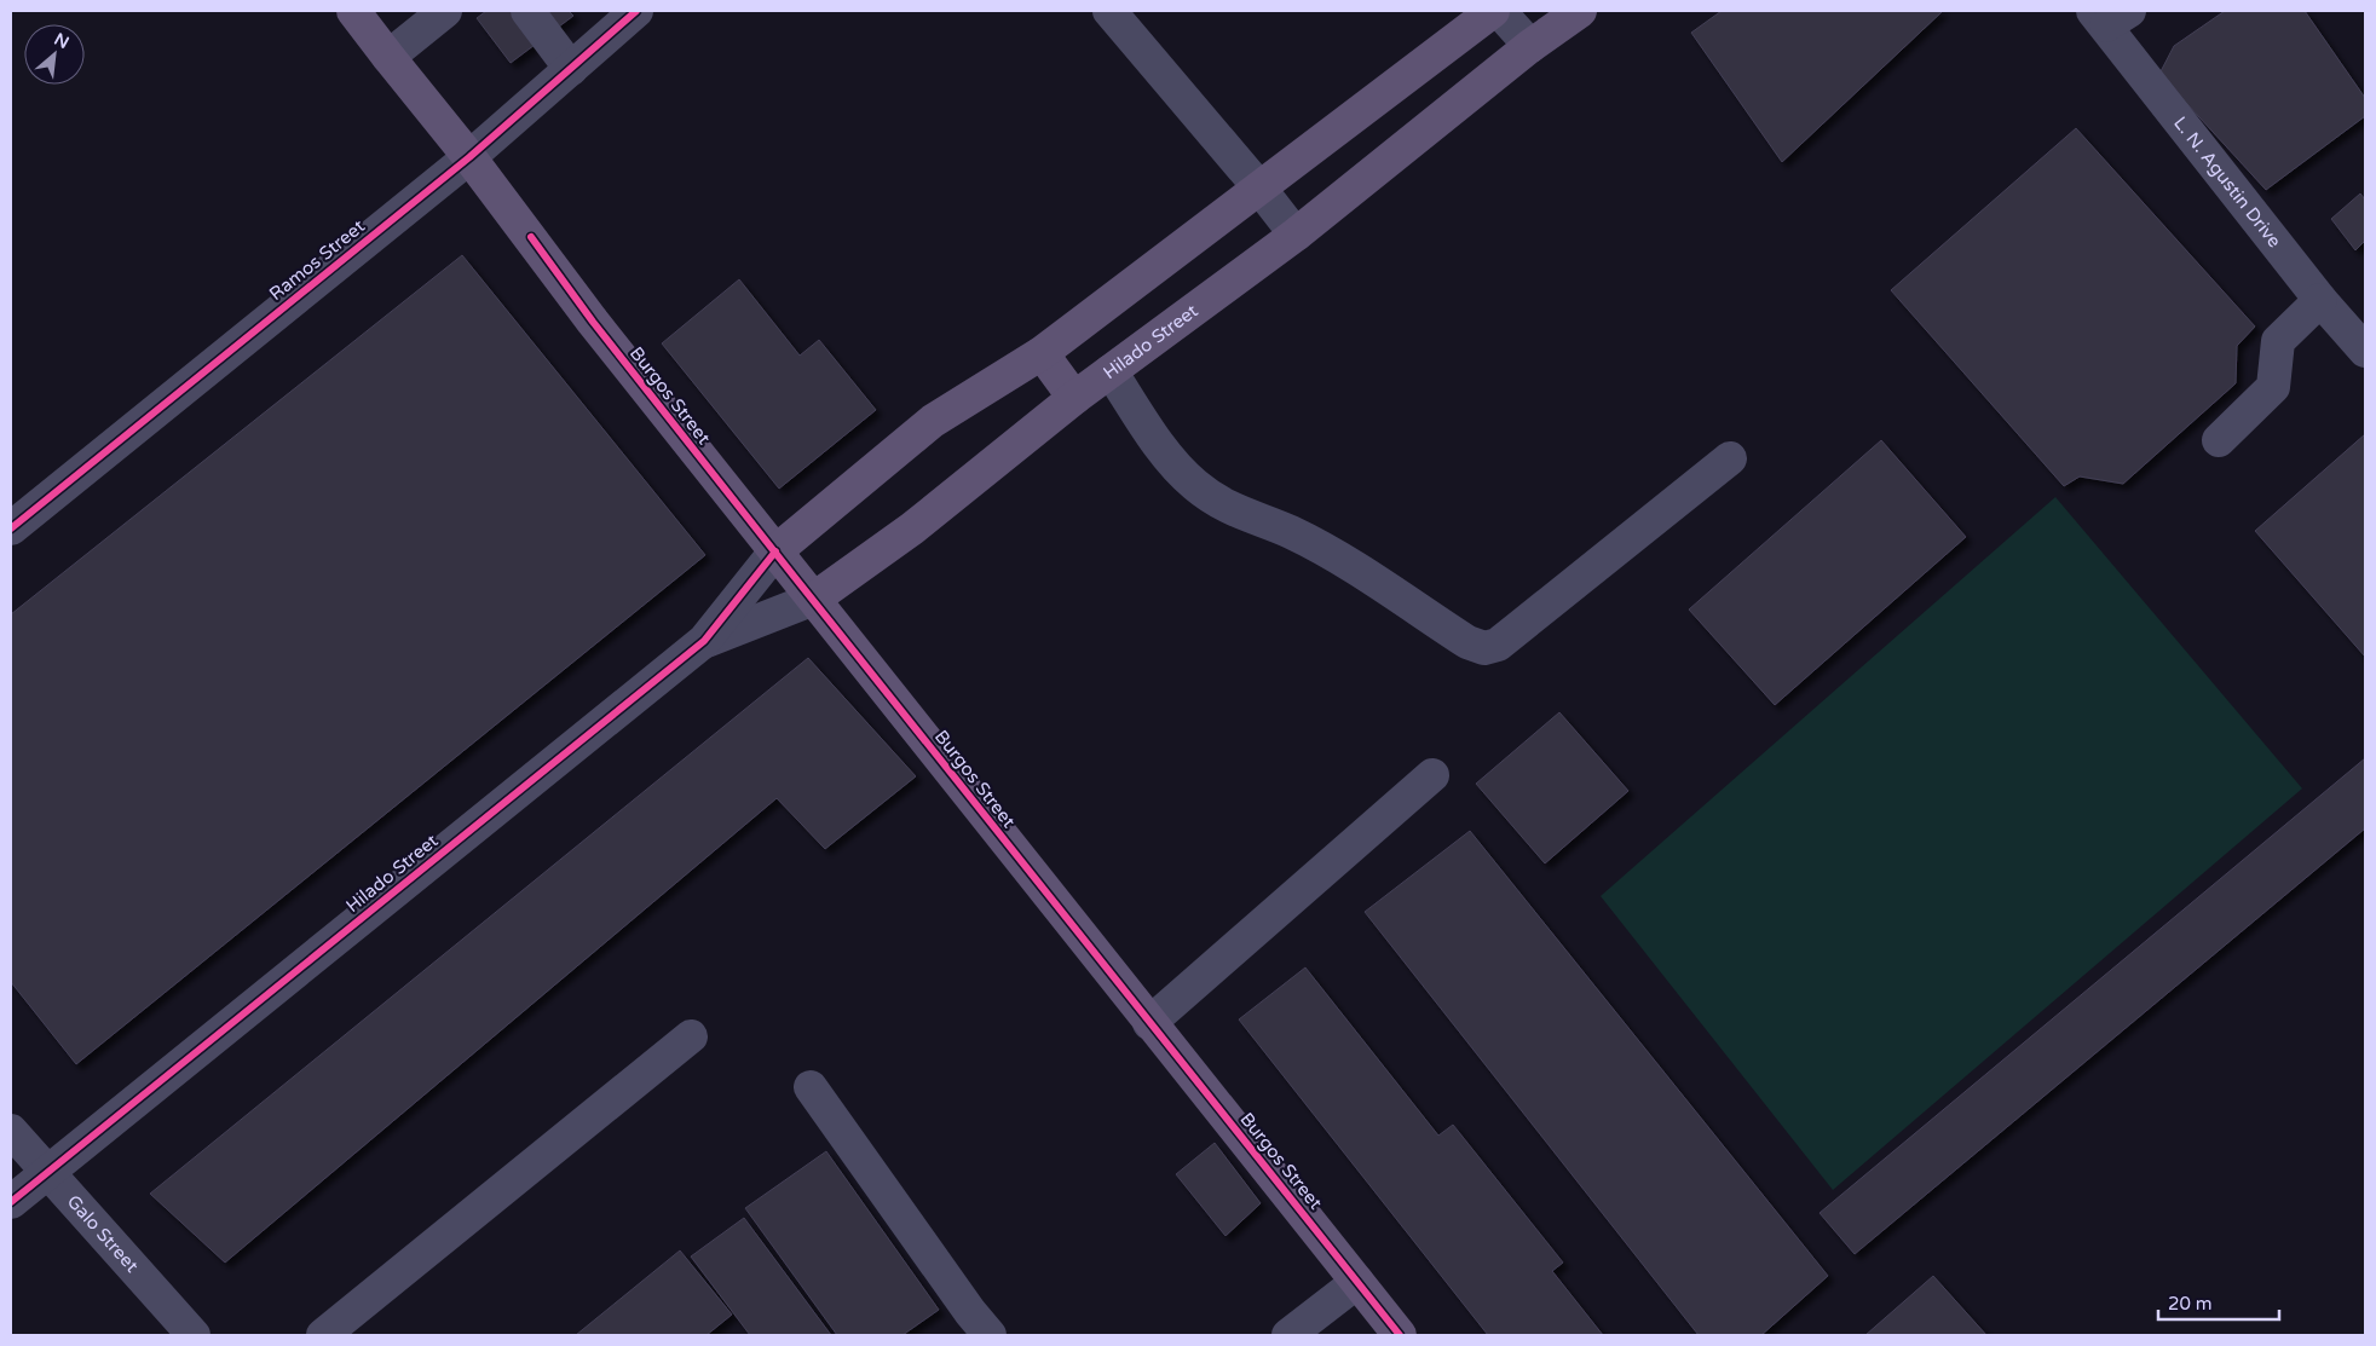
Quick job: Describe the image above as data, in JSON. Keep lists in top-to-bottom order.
{
  "streets": {
    "main road": ["Hilado Street", "Burgos Street"],
    "street": ["L. N. Agustin Drive", "Ramos Street", "Galo Street"]
  },
  "crossings": [
    ["Ramos Street", "Burgos Street"],
    ["Hilado Street", "Burgos Street"],
    ["Hilado Street", "Galo Street"]
  ],
  "scale_bar": "20 m",
  "north": "top right"
}
